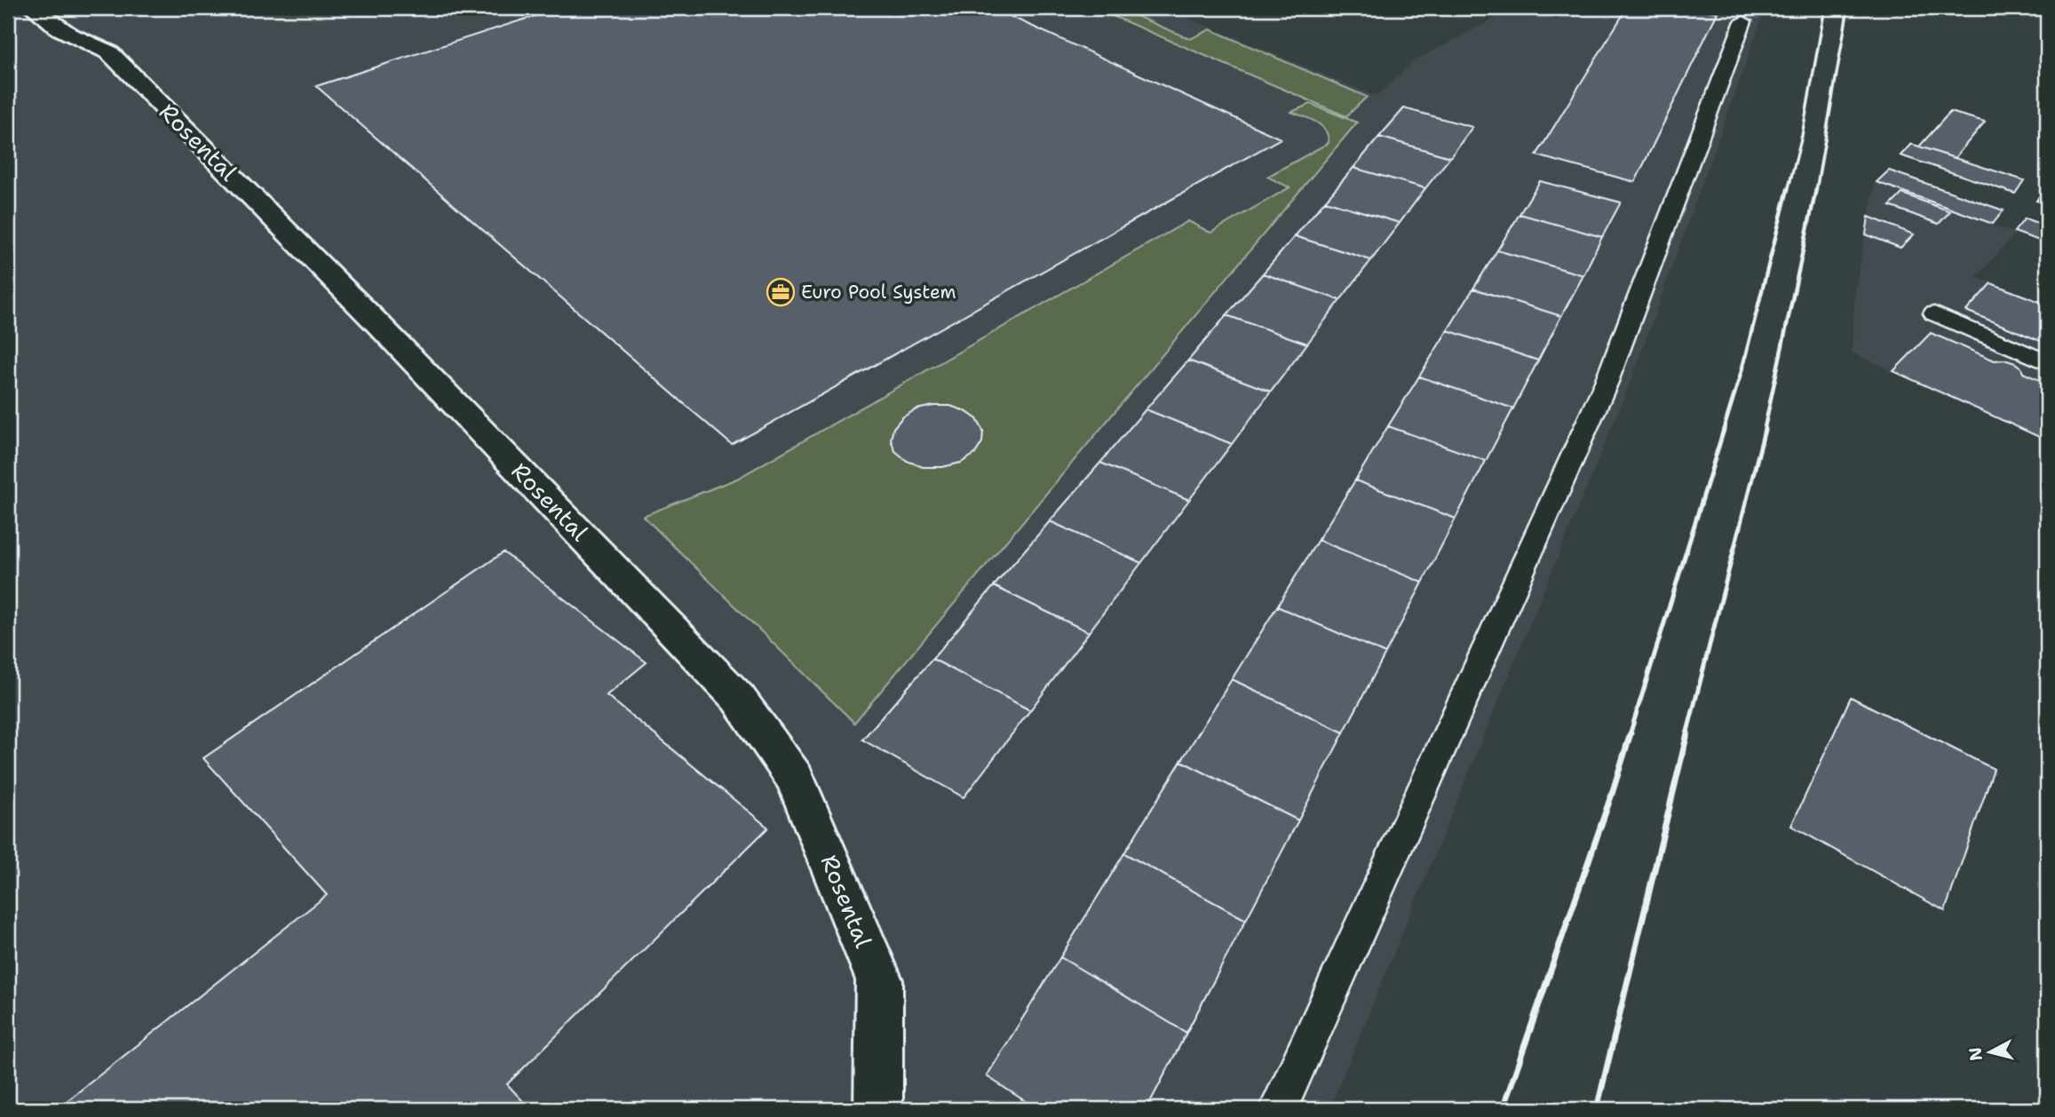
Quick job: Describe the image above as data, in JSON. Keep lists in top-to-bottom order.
{
  "streets": {
    "street": ["Rosental"]
  },
  "places": {
    "office": ["Euro Pool System"]
  },
  "north": "left"
}
